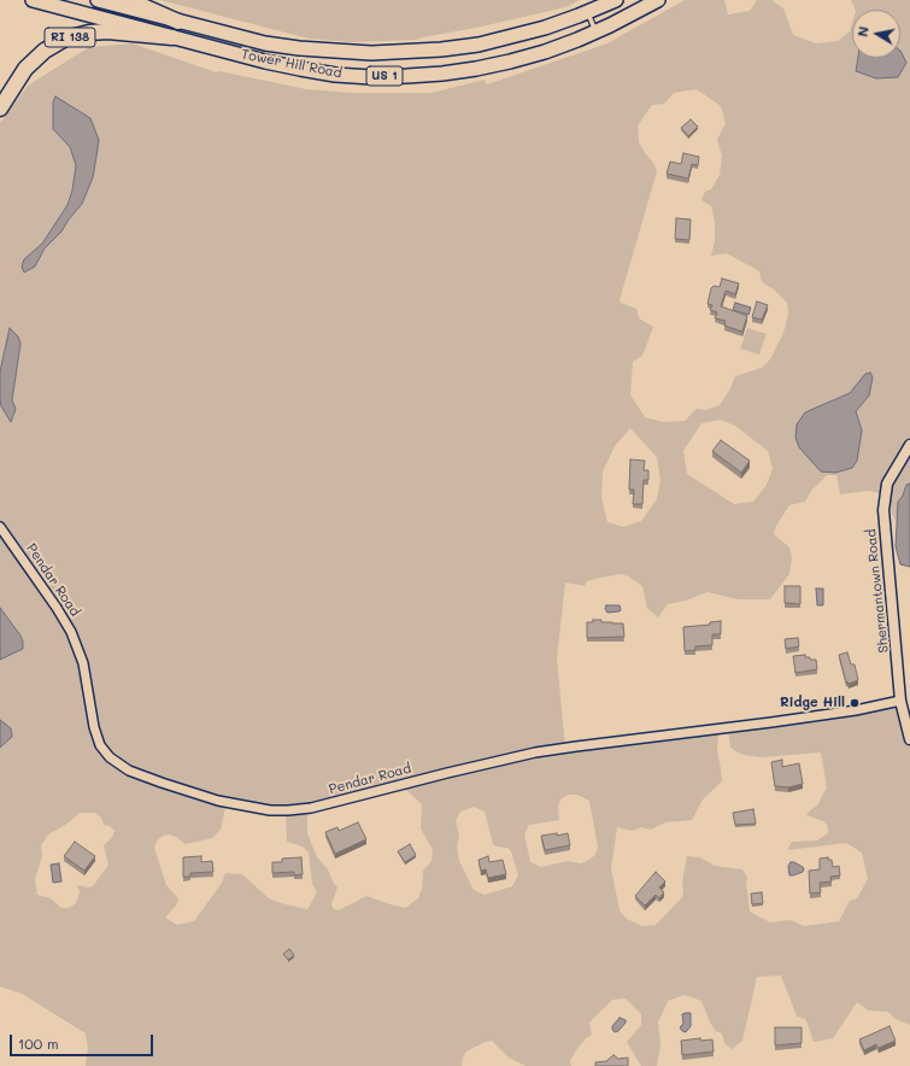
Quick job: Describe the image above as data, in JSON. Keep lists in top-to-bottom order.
{
  "streets": {
    "highway": ["RI 138", "Tower Hill Road", "US 1"],
    "street": ["Pendar Road", "Shermantown Road"]
  },
  "crossings": [
    ["RI 138", "Tower Hill Road"],
    ["Pendar Road", "Shermantown Road"]
  ],
  "places": ["Ridge Hill"],
  "scale_bar": "100 m",
  "north": "left"
}
